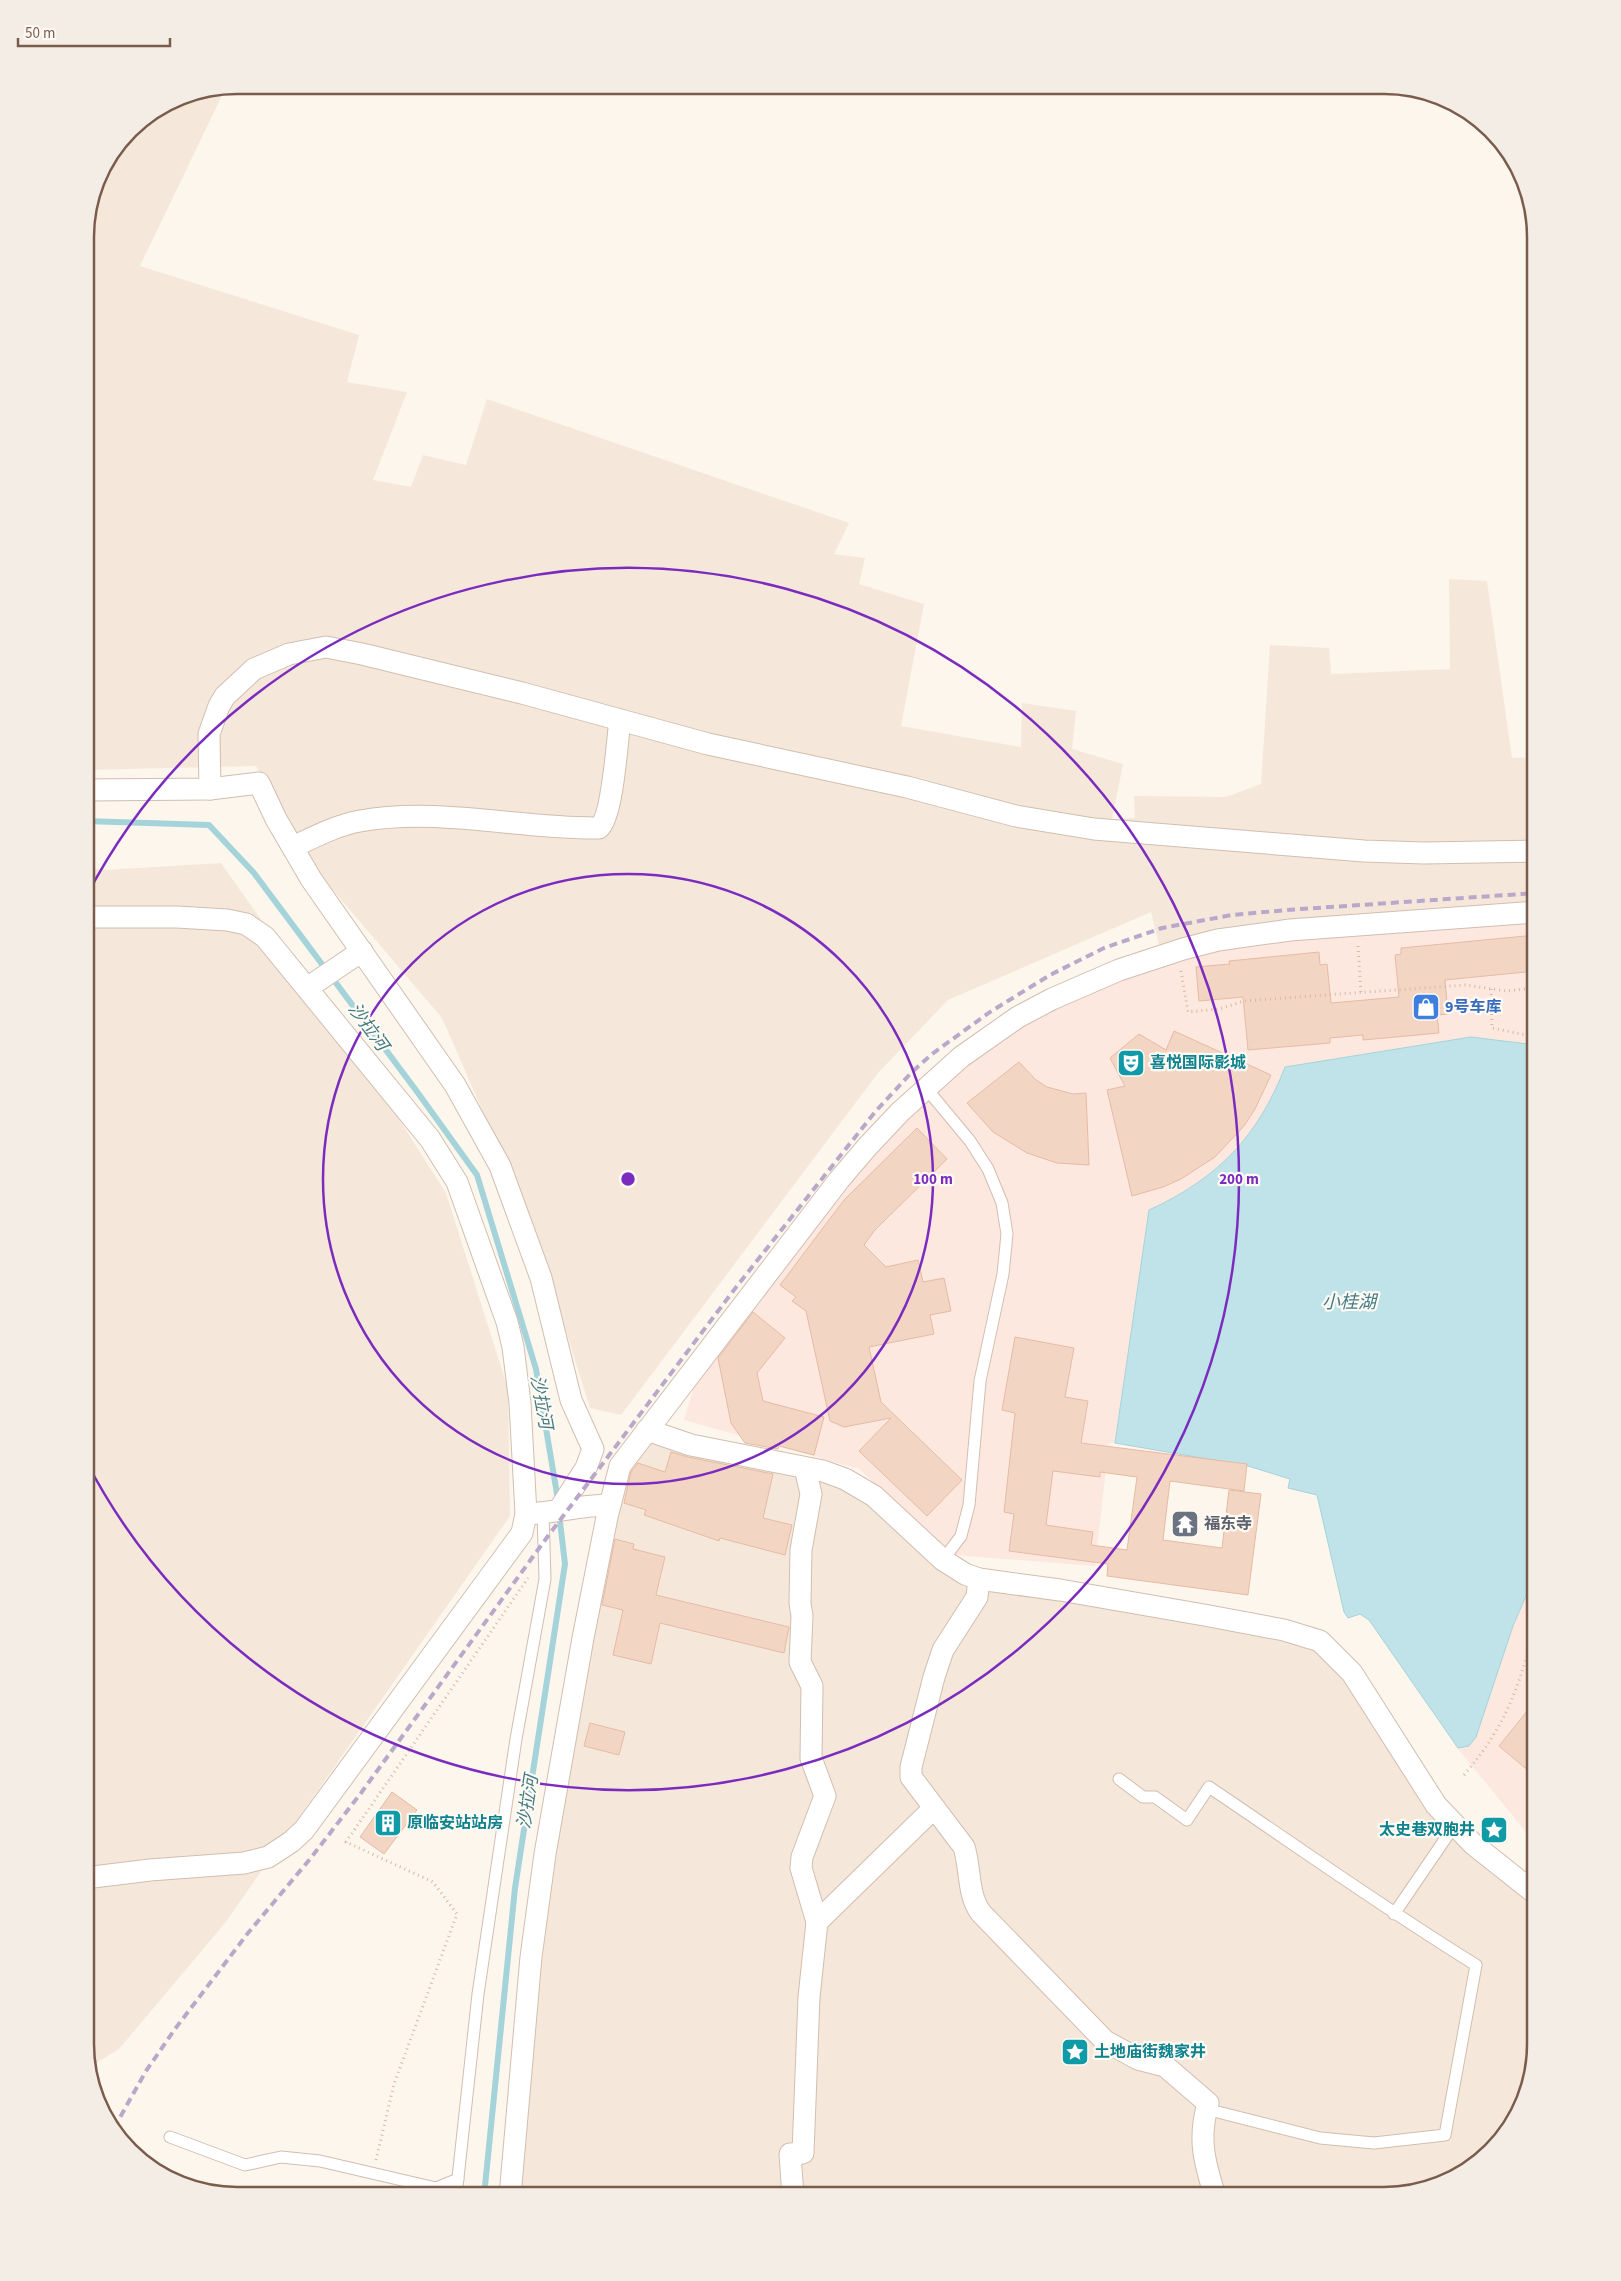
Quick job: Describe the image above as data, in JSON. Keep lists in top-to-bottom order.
{
  "water": ["沙拉河", "小桂湖"],
  "places": {
    "shop": ["9号车库"],
    "theatre": ["喜悦国际影城"],
    "temple": ["福东寺"],
    "building": ["原临安站站房"],
    "place": ["太史巷双胞井", "土地庙街魏家井"]
  },
  "scale_bar": "50 m",
  "rings": ["100 m", "200 m"]
}
